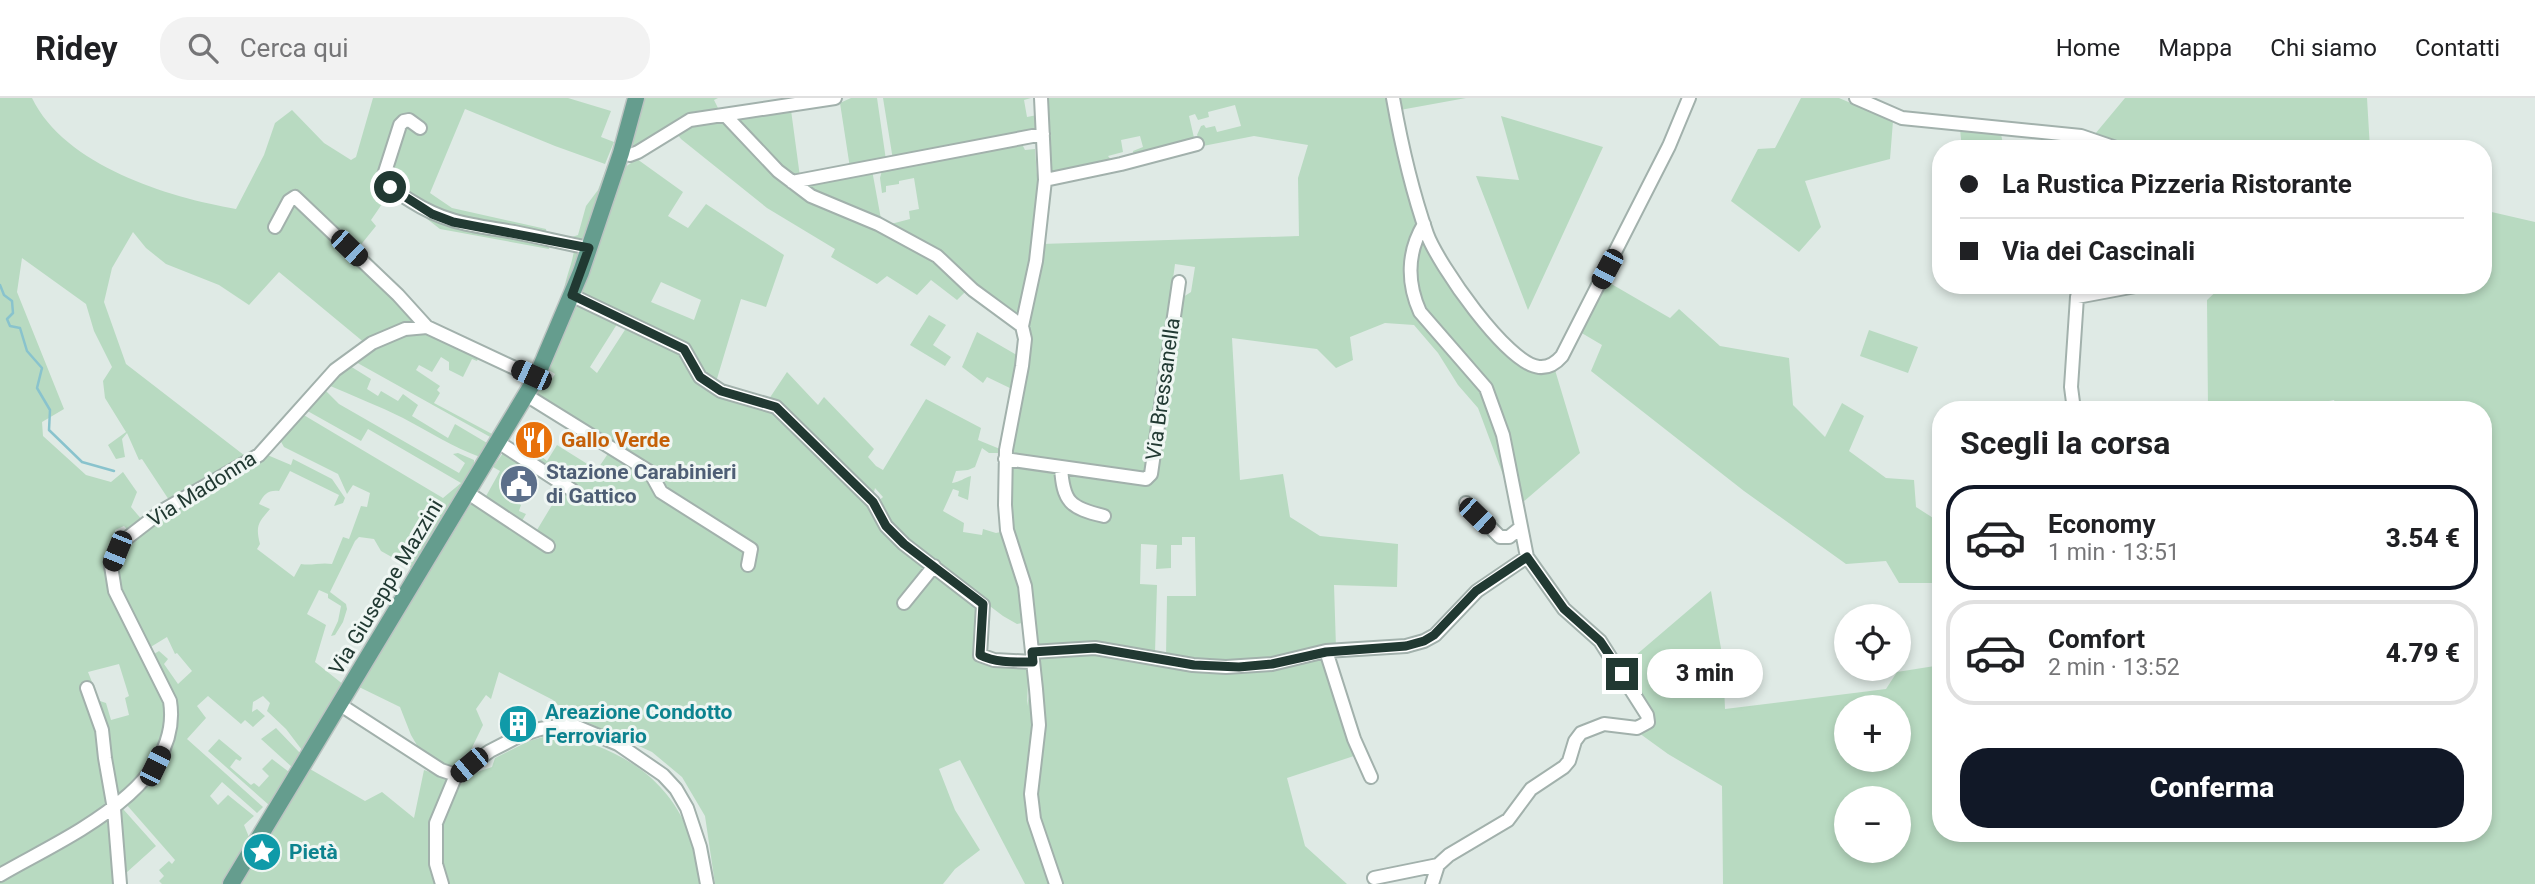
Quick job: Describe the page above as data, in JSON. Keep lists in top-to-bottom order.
{
  "streets": {
    "main road": ["Via Giuseppe Mazzini"],
    "street": ["Via Bressanella", "Via Madonna"]
  },
  "places": {
    "restaurant": ["Gallo Verde"],
    "public building": ["Stazione Carabinieri di Gattico"],
    "building": ["Areazione Condotto Ferroviario"],
    "place": ["Pietà"]
  },
  "page": {
    "header": "Ridey",
    "search": "Cerca qui",
    "nav": [
      "Home",
      "Mappa",
      "Chi siamo",
      "Contatti"
    ],
    "banner": ["La Rustica Pizzeria Ristorante", "Via dei Cascinali"],
    "heading": "Scegli la corsa",
    "list": [
      {
        "name": "Economy",
        "note": "1 min · 13:51",
        "value": "3.54 €"
      },
      {
        "name": "Comfort",
        "note": "2 min · 13:52",
        "value": "4.79 €"
      }
    ],
    "map_buttons": ["+", "−"],
    "bubble": "3 min",
    "buttons": "Conferma"
  }
}
